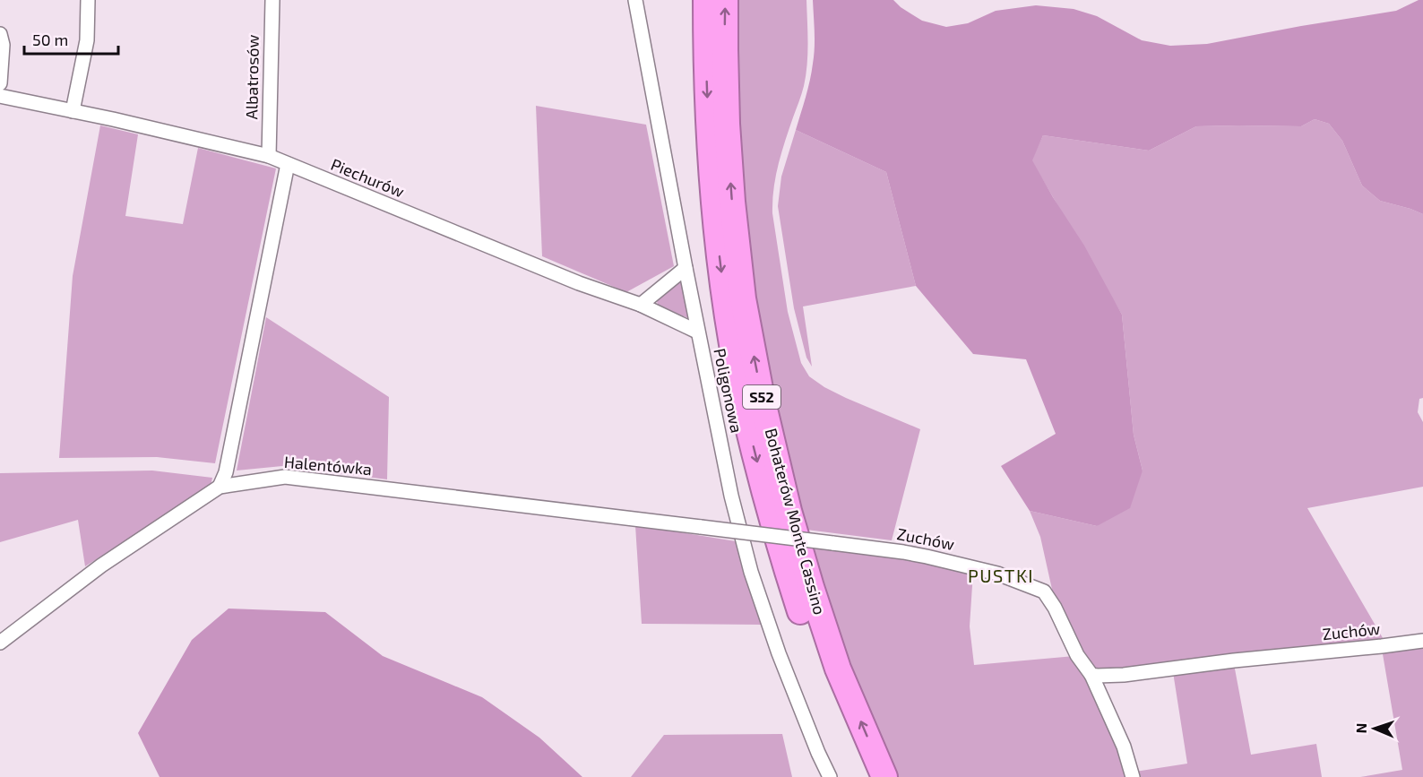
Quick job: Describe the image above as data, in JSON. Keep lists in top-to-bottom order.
{
  "streets": {
    "highway": ["S52", "Bohaterów Monte Cassino"],
    "street": [
      "Albatrosów",
      "Piechurów",
      "Poligonowa",
      "Halentówka",
      "Zuchów"
    ]
  },
  "crossings": [
    ["Albatrosów", "Piechurów"],
    ["Piechurów", "Poligonowa"],
    ["Halentówka", "Zuchów"]
  ],
  "districts": ["PUSTKI"],
  "scale_bar": "50 m",
  "north": "left"
}
